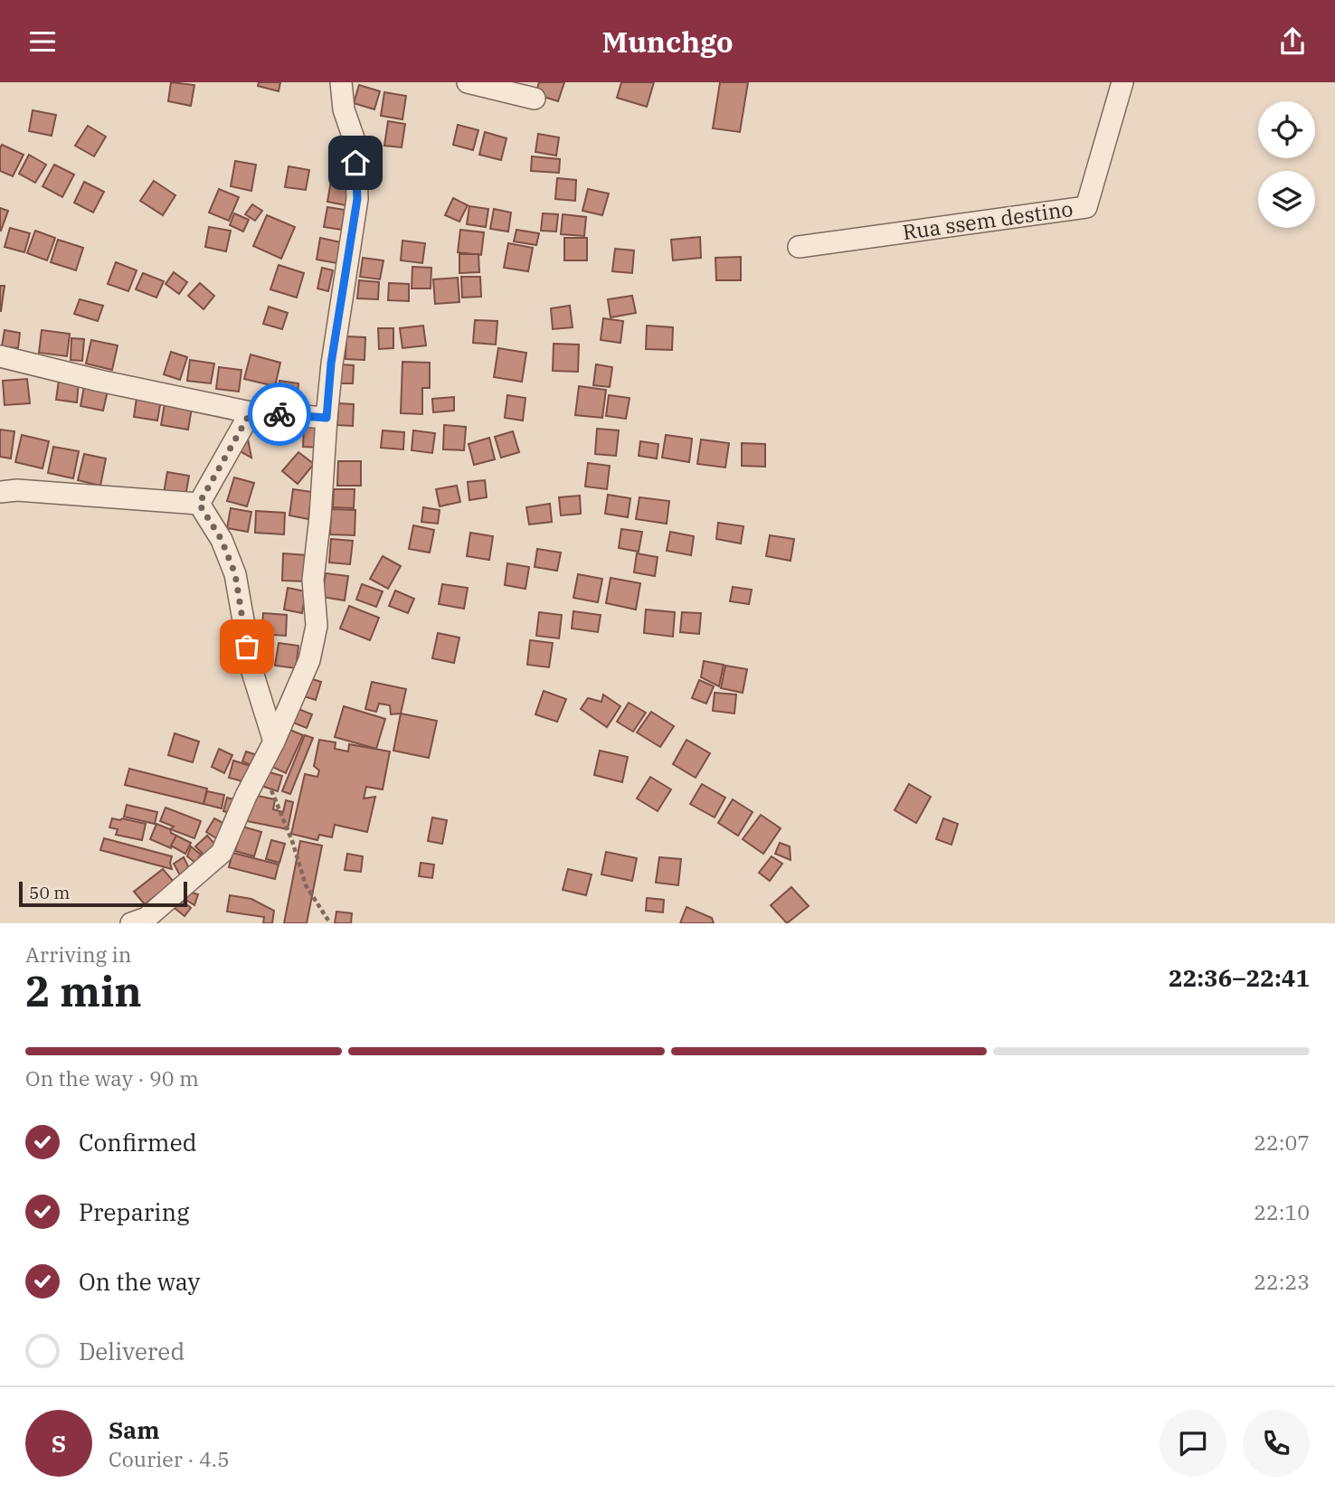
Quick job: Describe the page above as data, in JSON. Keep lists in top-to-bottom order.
{
  "streets": {
    "street": ["Rua ssem destino"]
  },
  "scale_bar": "50 m",
  "page": {
    "header": "Munchgo",
    "scale": "50 m",
    "heading": ["2 min", "Arriving in", "22:36–22:41"],
    "panel": ["Sam", "Courier · 4.5"],
    "bar": "On the way · 90 m",
    "list": [
      ["Confirmed", "22:07"],
      ["Preparing", "22:10"],
      ["On the way", "22:23"],
      "Delivered"
    ],
    "round": "S"
  }
}
